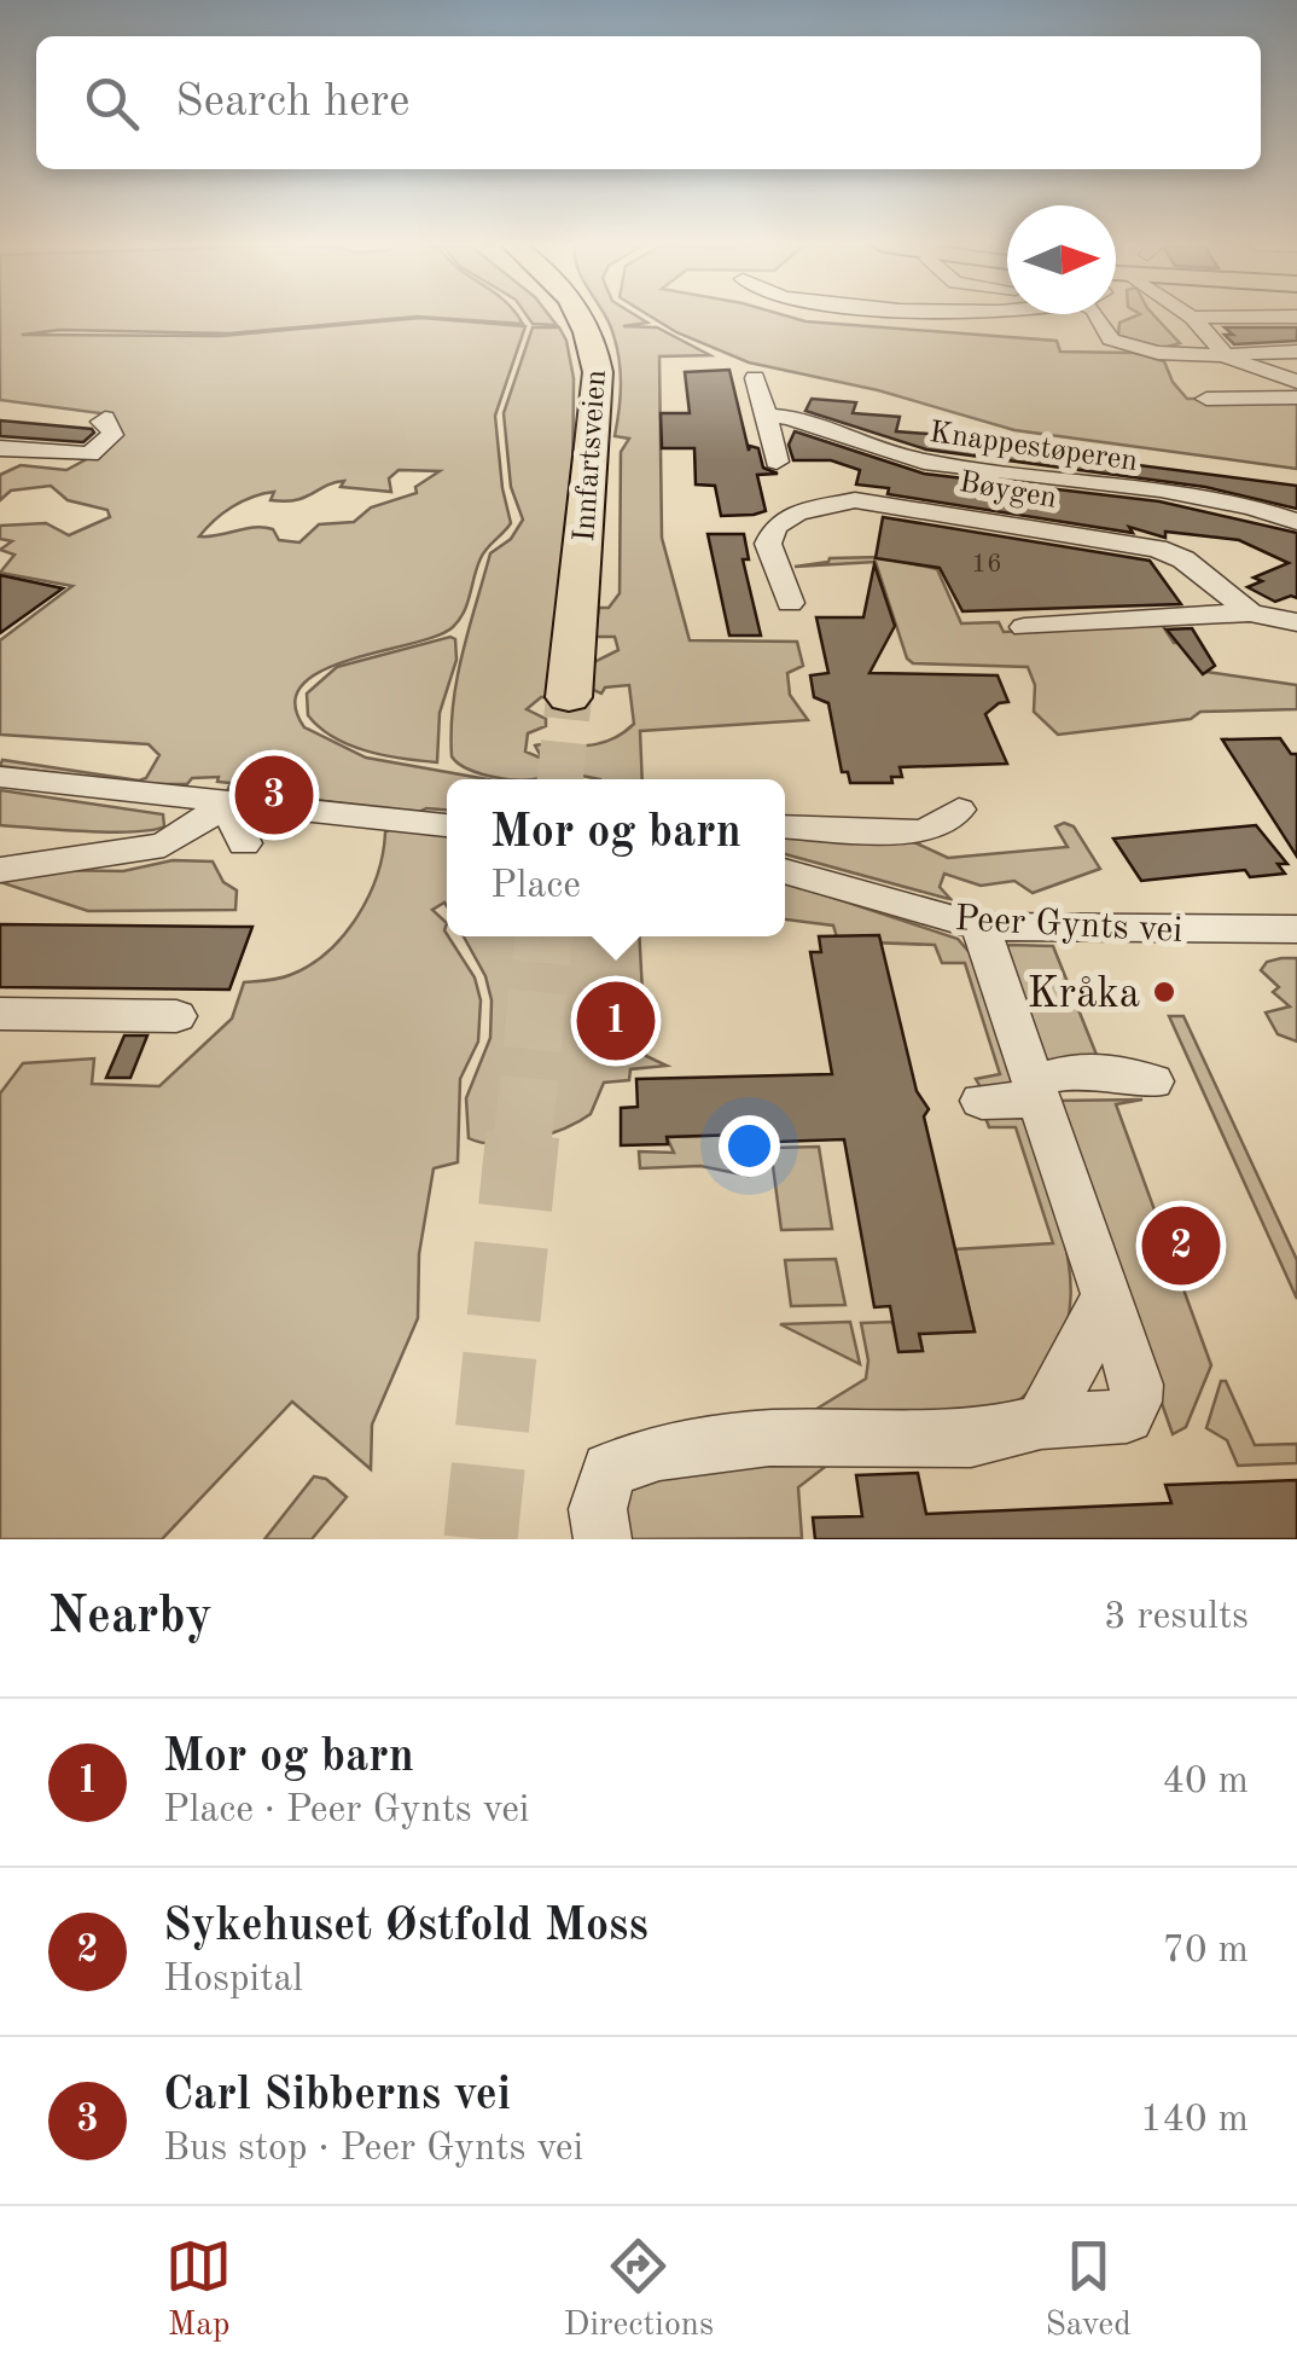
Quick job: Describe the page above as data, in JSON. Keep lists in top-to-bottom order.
{
  "streets": {
    "highway": ["Innfartsveien"],
    "street": ["Knappestøperen", "Bøygen", "Peer Gynts vei"]
  },
  "places": ["Kråka"],
  "house_numbers": ["16"],
  "north": "right",
  "page": {
    "search": "Search here",
    "pins": ["3", "1", "2"],
    "popup": ["Mor og barn", "Place"],
    "heading": ["Nearby", "3 results"],
    "list": [
      {
        "mark": "1",
        "name": "Mor og barn",
        "note": "Place · Peer Gynts vei",
        "value": "40 m"
      },
      {
        "mark": "2",
        "name": "Sykehuset Østfold Moss",
        "note": "Hospital",
        "value": "70 m"
      },
      {
        "mark": "3",
        "name": "Carl Sibberns vei",
        "note": "Bus stop · Peer Gynts vei",
        "value": "140 m"
      }
    ],
    "nav": ["Map", "Directions", "Saved"]
  }
}
